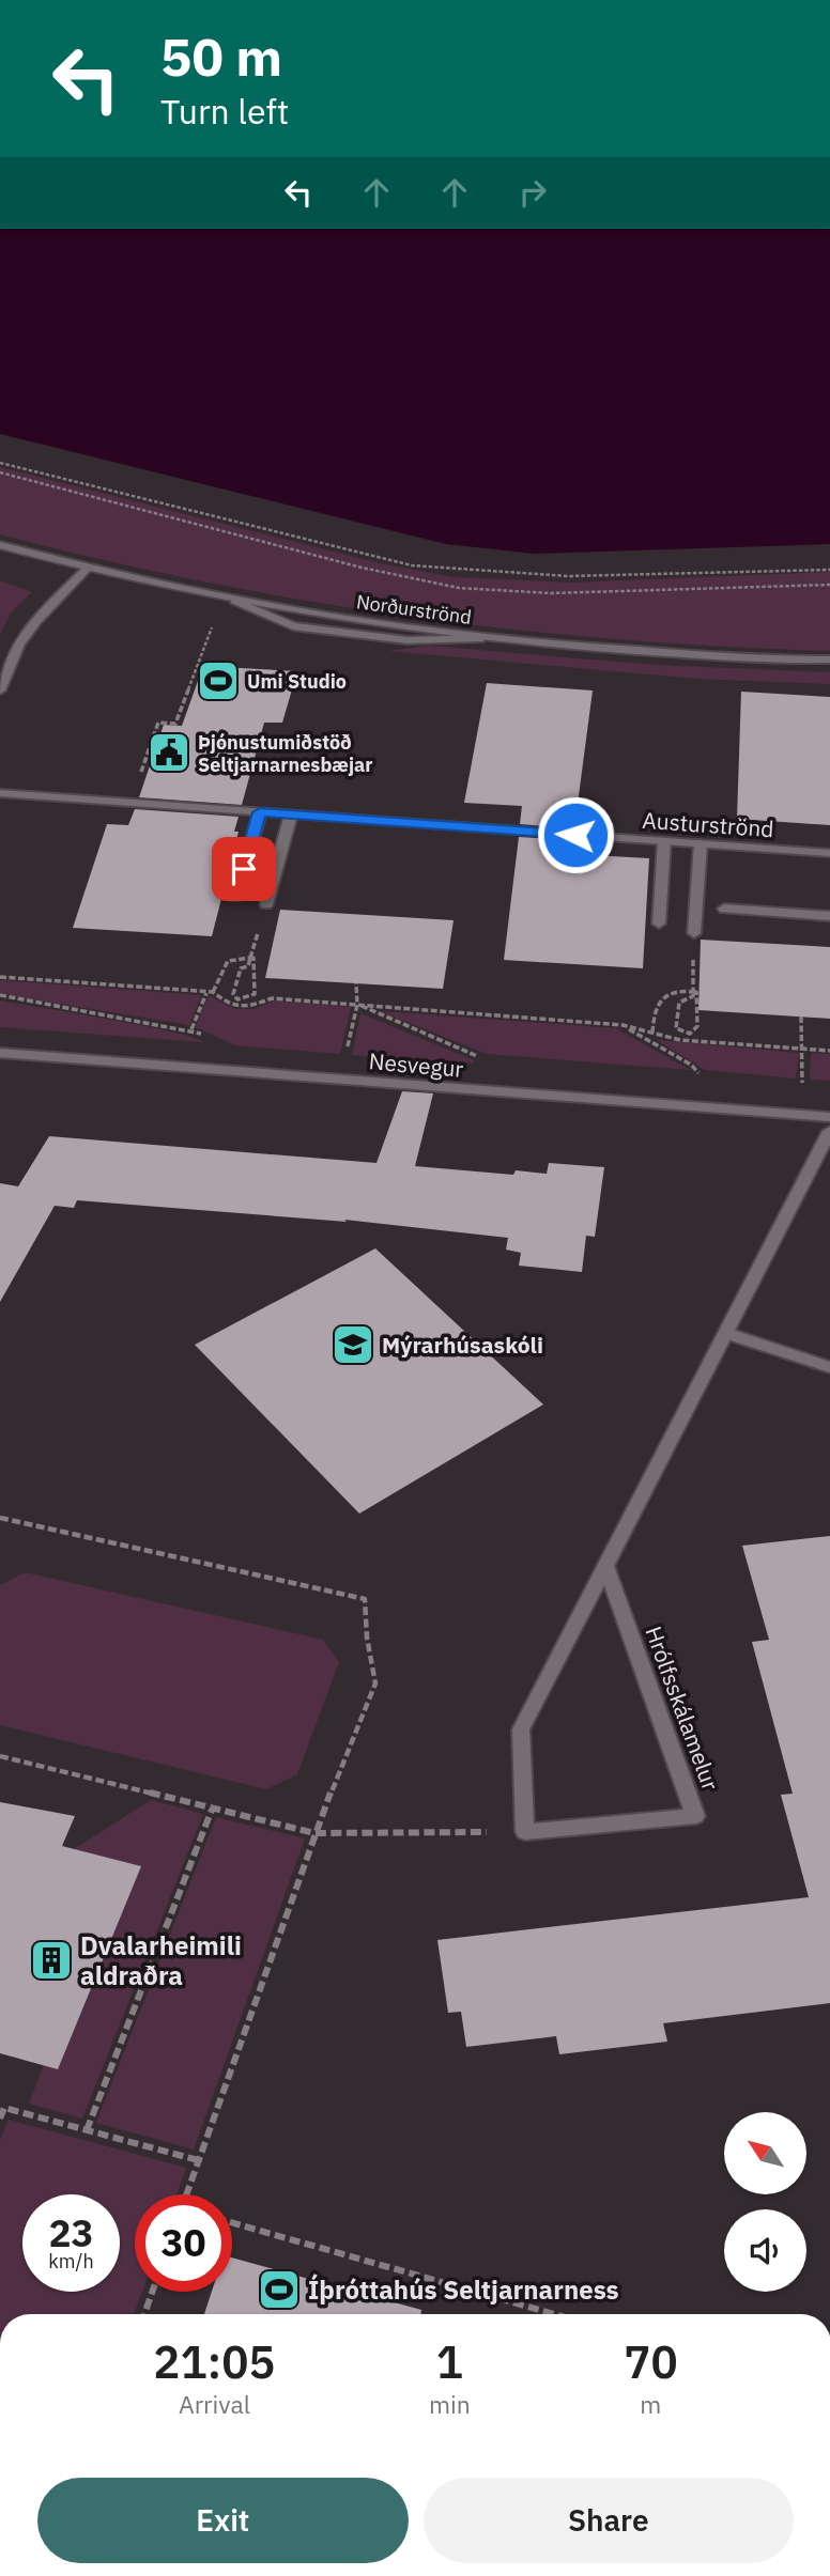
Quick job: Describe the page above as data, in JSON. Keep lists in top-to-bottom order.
{
  "streets": {
    "street": [
      "Norðurströnd",
      "Austurströnd",
      "Nesvegur",
      "Hrólfsskálamelur"
    ]
  },
  "places": {
    "sports": ["Umi Studio", "Íþróttahús Seltjarnarness"],
    "public building": ["Þjónustumiðstöð Seltjarnarnesbæjar"],
    "school or university": ["Mýrarhúsaskóli"],
    "building": ["Dvalarheimili aldraðra"]
  },
  "north": "top left",
  "page": {
    "turn": ["50 m", "Turn left"],
    "speed": "23 km/h",
    "limit": "30",
    "eta": [
      "21:05",
      "Arrival",
      "1",
      "min",
      "70",
      "m"
    ],
    "buttons": ["Exit", "Share"]
  }
}
